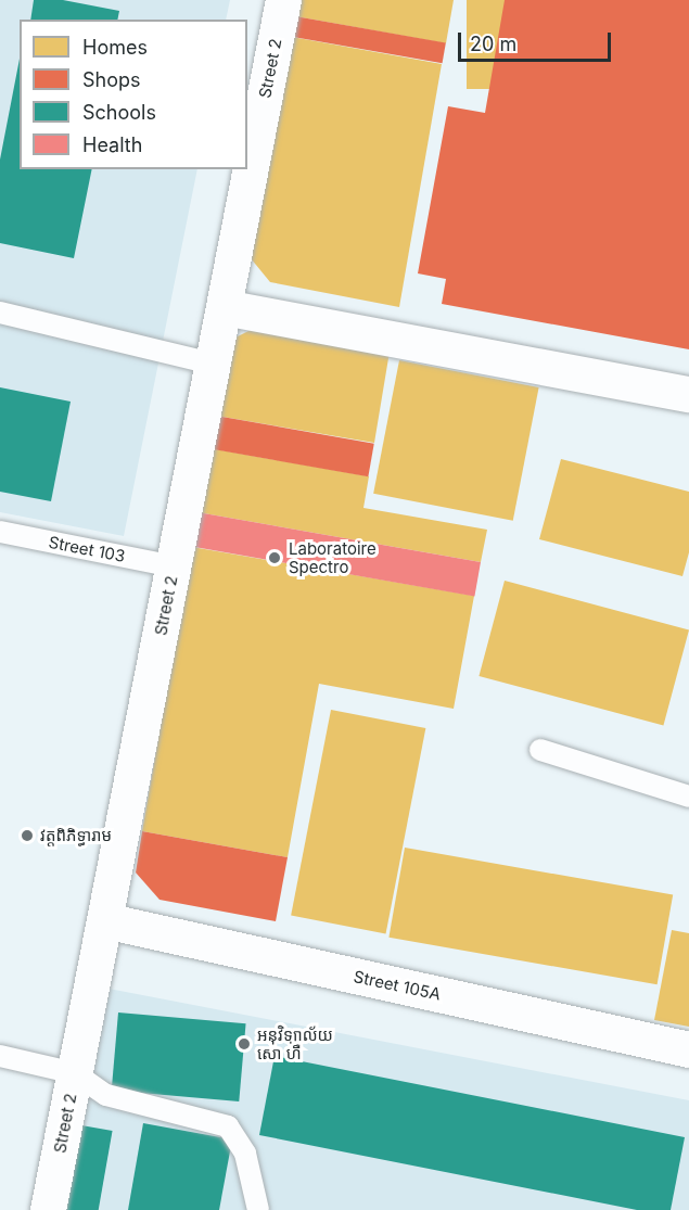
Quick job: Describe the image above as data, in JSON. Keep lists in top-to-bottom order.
{
  "streets": {
    "street": ["Street 2", "Street 105A"],
    "lane": ["Street 103"]
  },
  "crossings": [
    ["Street 2", "Street 103"],
    ["Street 2", "Street 105A"]
  ],
  "places": ["Laboratoire Spectro", "វត្តពិភិទ្ធារាម", "អនុវិទ្យាល័យ សោ ហឺ"],
  "legend": [
    "Homes",
    "Shops",
    "Schools",
    "Health"
  ],
  "scale_bar": "20 m"
}
